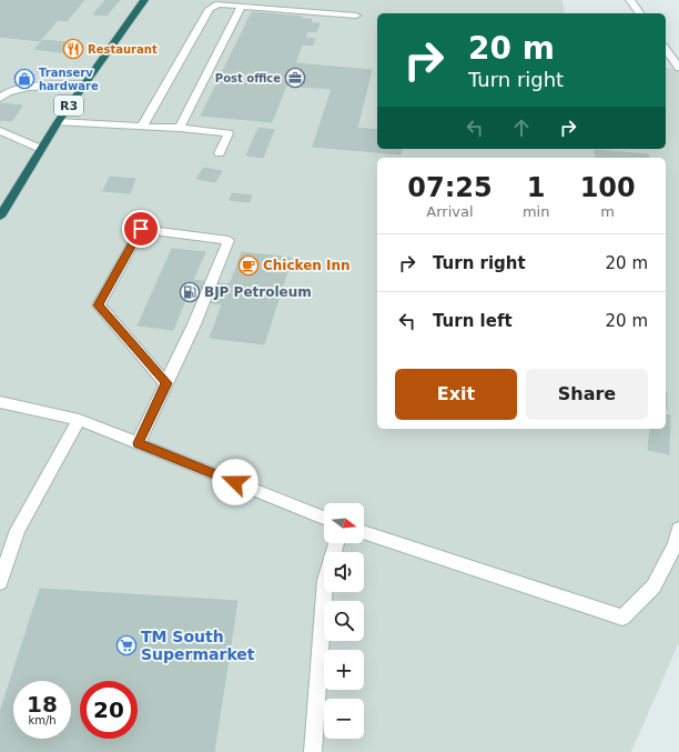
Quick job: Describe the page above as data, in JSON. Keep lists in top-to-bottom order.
{
  "streets": {
    "highway": ["R3"]
  },
  "places": {
    "restaurant": ["Restaurant"],
    "office": ["Post office"],
    "shop": ["Transerv hardware"],
    "cafe": ["Chicken Inn"],
    "fuel station": ["BJP Petroleum"],
    "supermarket": ["TM South Supermarket"]
  },
  "north": "right",
  "page": {
    "turn": ["20 m", "Turn right"],
    "eta": [
      "07:25",
      "Arrival",
      "1",
      "min",
      "100",
      "m"
    ],
    "list": [
      {
        "name": "Turn right",
        "value": "20 m"
      },
      {
        "name": "Turn left",
        "value": "20 m"
      }
    ],
    "buttons": ["Exit", "Share"],
    "map_buttons": ["+", "−"],
    "speed": "18 km/h",
    "limit": "20"
  }
}
